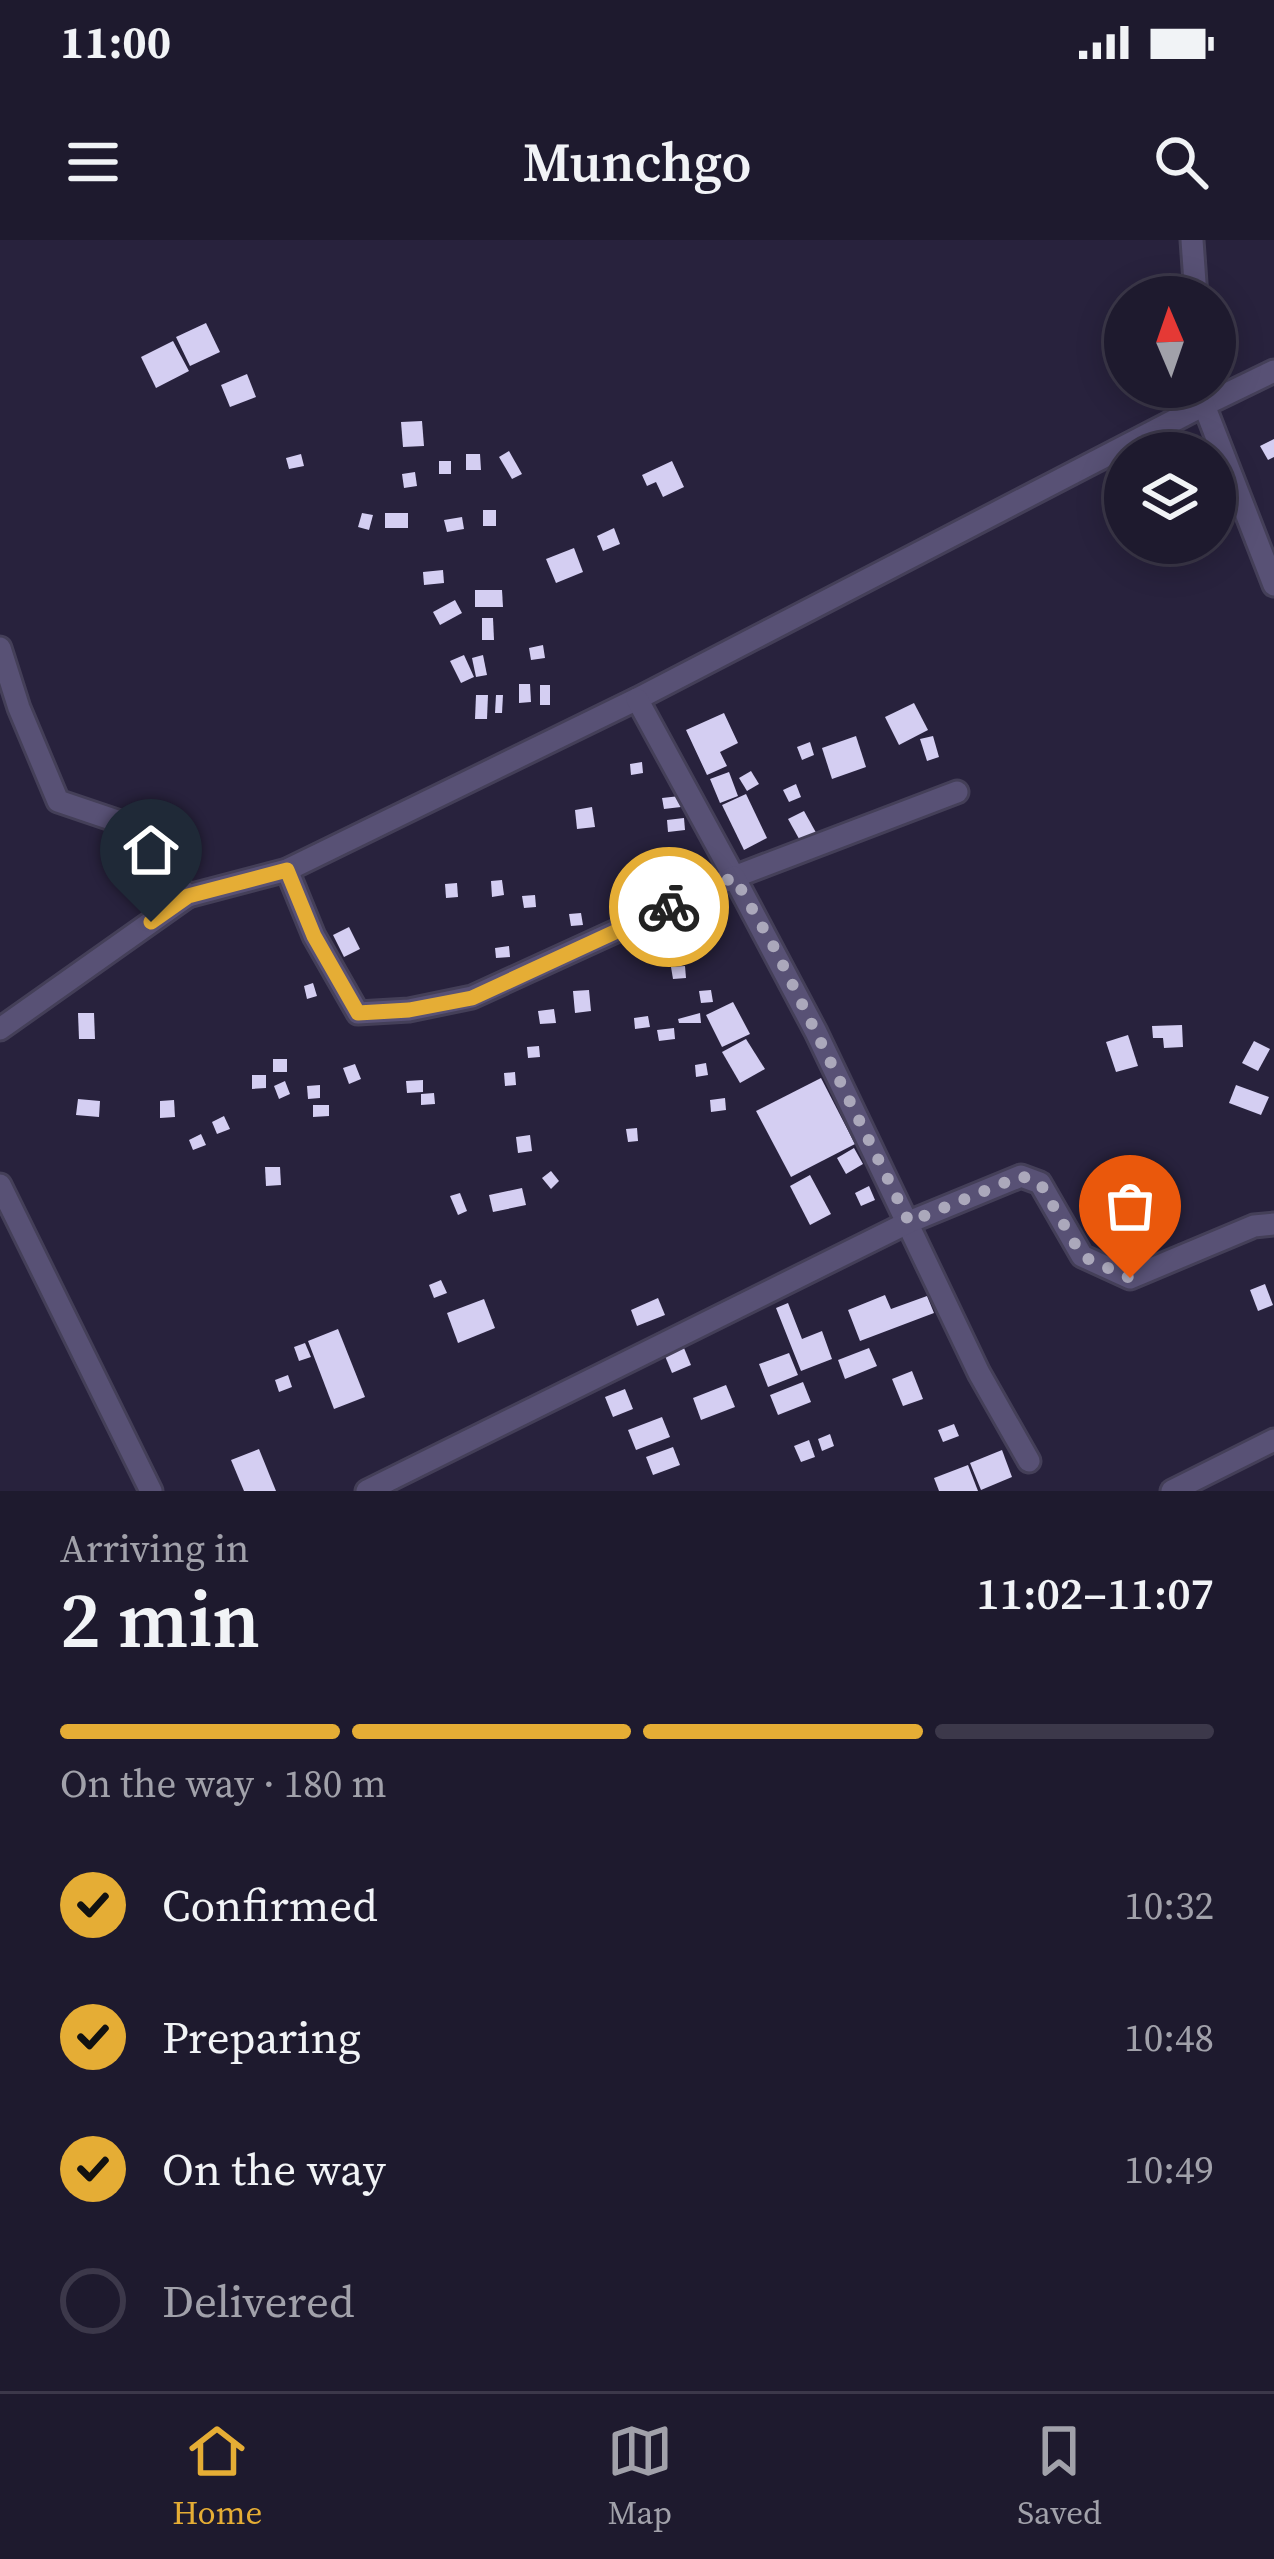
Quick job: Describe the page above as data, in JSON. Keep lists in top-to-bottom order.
{
  "north": "top",
  "page": {
    "status": "11:00",
    "header": "Munchgo",
    "heading": ["2 min", "Arriving in", "11:02–11:07"],
    "bar": "On the way · 180 m",
    "list": [
      ["Confirmed", "10:32"],
      ["Preparing", "10:48"],
      ["On the way", "10:49"],
      "Delivered"
    ],
    "tabs": ["Home", "Map", "Saved"]
  }
}
